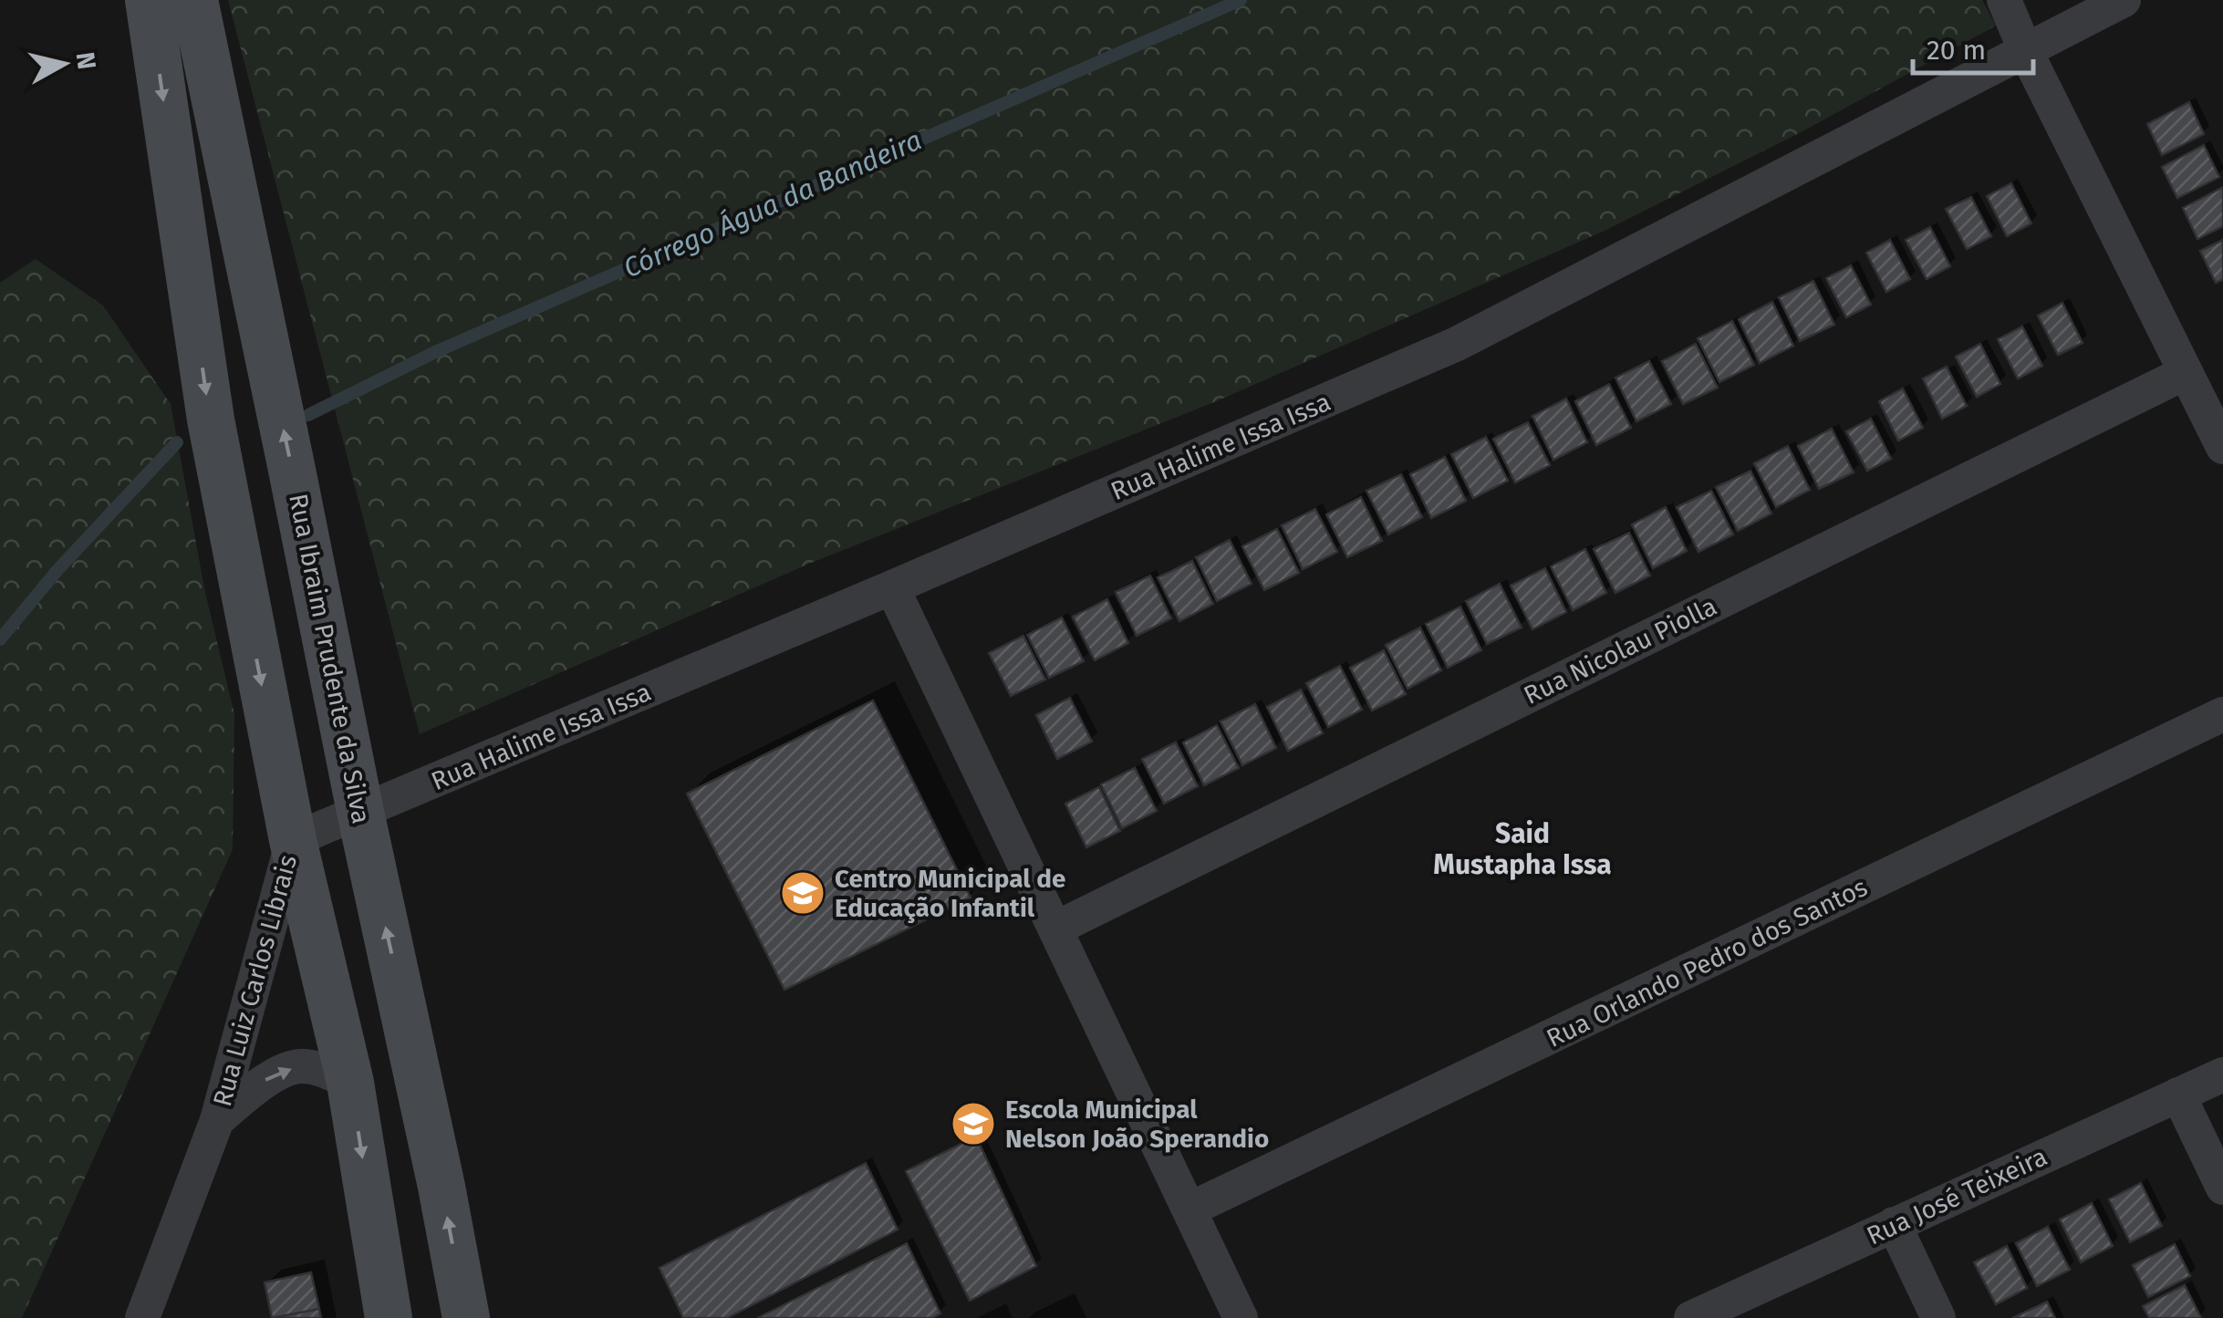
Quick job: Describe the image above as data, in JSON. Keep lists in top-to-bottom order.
{
  "streets": {
    "street": [
      "Rua Halime Issa Issa",
      "Rua Nicolau Piolla",
      "Rua Ibraim Prudente da Silva",
      "Rua Orlando Pedro dos Santos",
      "Rua Luiz Carlos Librais",
      "Rua José Teixeira"
    ]
  },
  "crossings": [
    ["Rua Halime Issa Issa", "Rua Ibraim Prudente da Silva"],
    ["Rua Halime Issa Issa", "Rua Luiz Carlos Librais"]
  ],
  "districts": ["Said Mustapha Issa"],
  "water": ["Córrego Água da Bandeira"],
  "places": {
    "school or university": ["Centro Municipal de Educação Infantil", "Escola Municipal Nelson João Sperandio"]
  },
  "scale_bar": "20 m",
  "north": "right"
}
